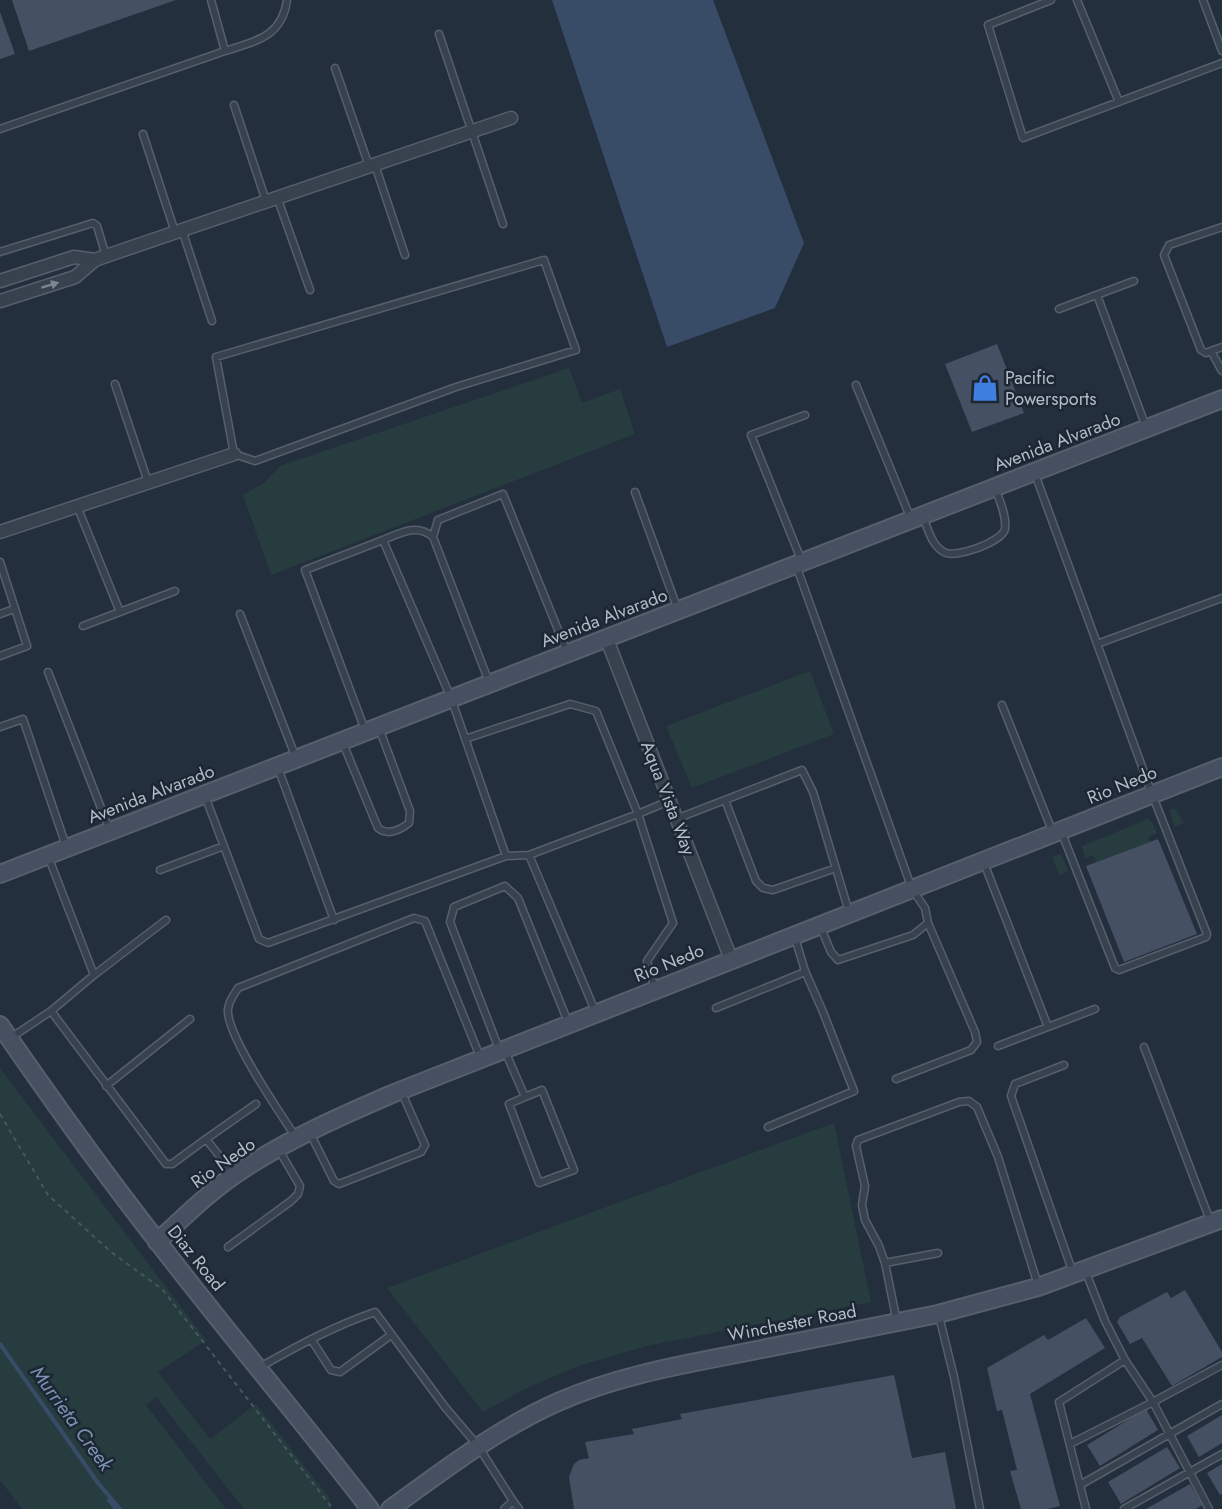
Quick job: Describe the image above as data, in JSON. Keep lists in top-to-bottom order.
{
  "streets": {
    "street": [
      "Avenida Alvarado",
      "Rio Nedo",
      "Aqua Vista Way",
      "Diaz Road",
      "Winchester Road"
    ]
  },
  "crossings": [
    ["Avenida Alvarado", "Aqua Vista Way"],
    ["Rio Nedo", "Aqua Vista Way"],
    ["Rio Nedo", "Diaz Road"]
  ],
  "water": ["Murrieta Creek"],
  "places": {
    "shop": ["Pacific Powersports"]
  }
}
